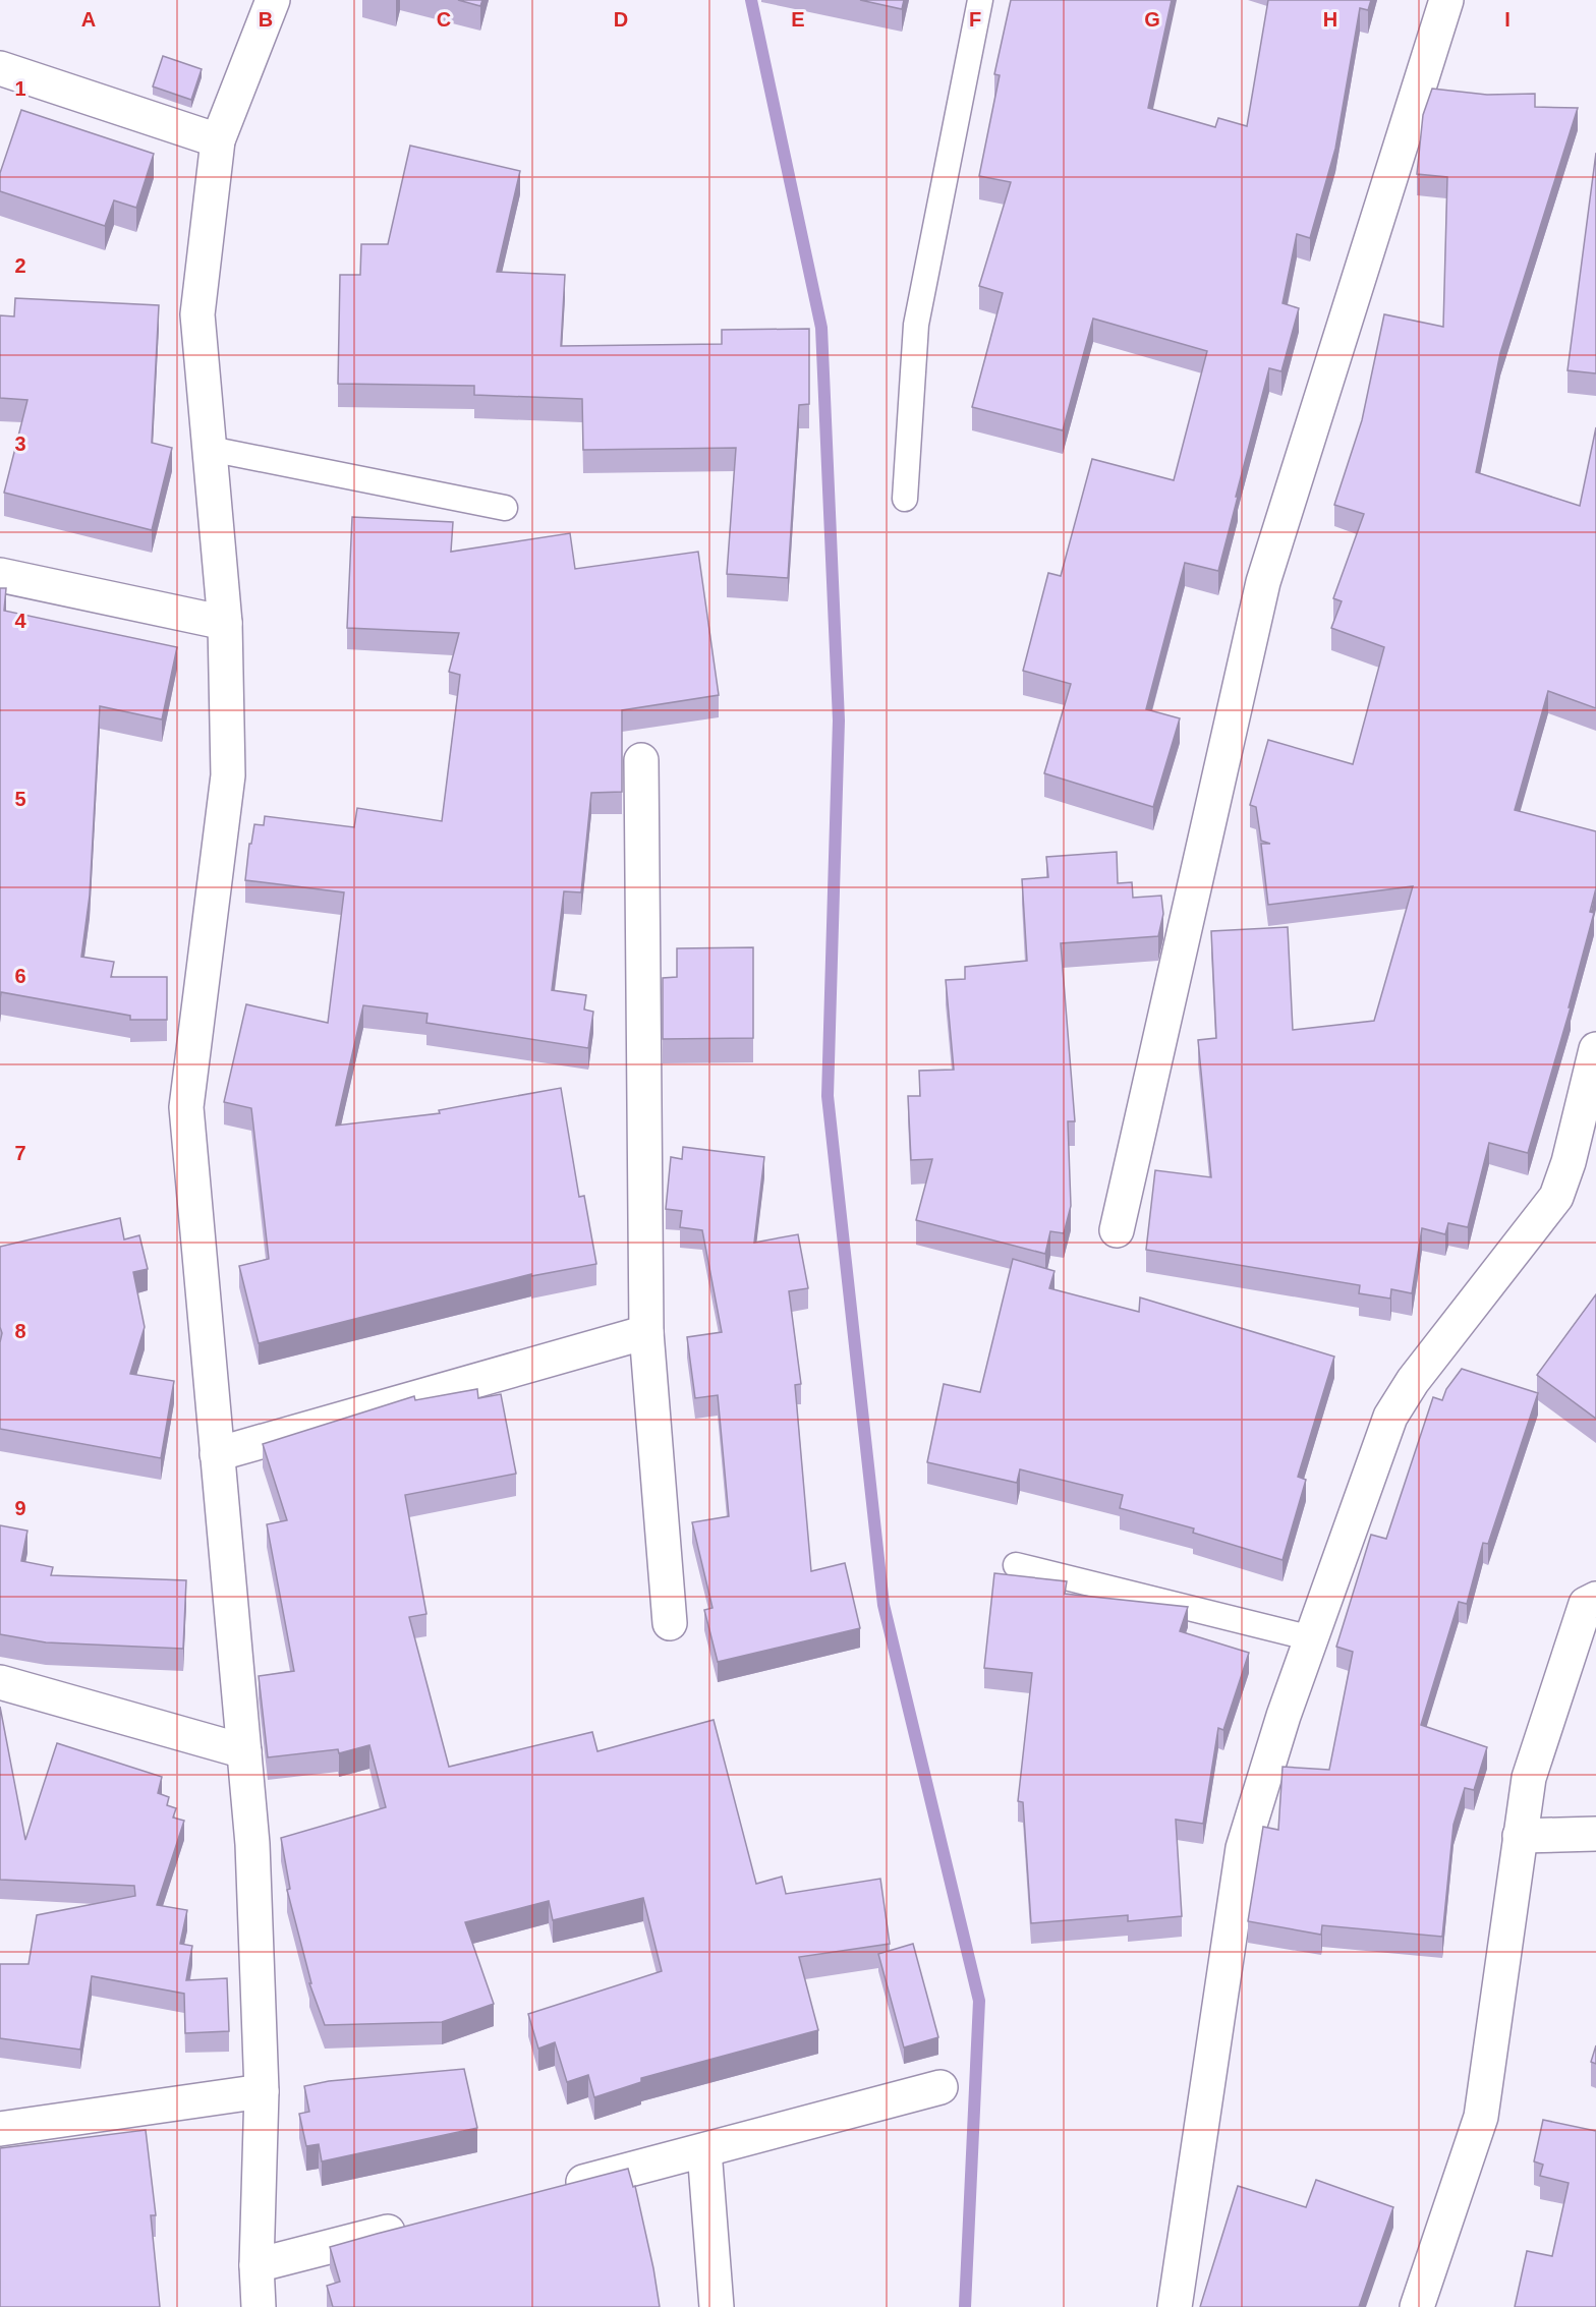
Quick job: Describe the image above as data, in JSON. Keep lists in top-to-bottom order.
{
  "grid": {
    "columns": [
      "A",
      "B",
      "C",
      "D",
      "E",
      "F",
      "G",
      "H",
      "I"
    ],
    "rows": [
      "1",
      "2",
      "3",
      "4",
      "5",
      "6",
      "7",
      "8",
      "9"
    ]
  }
}
